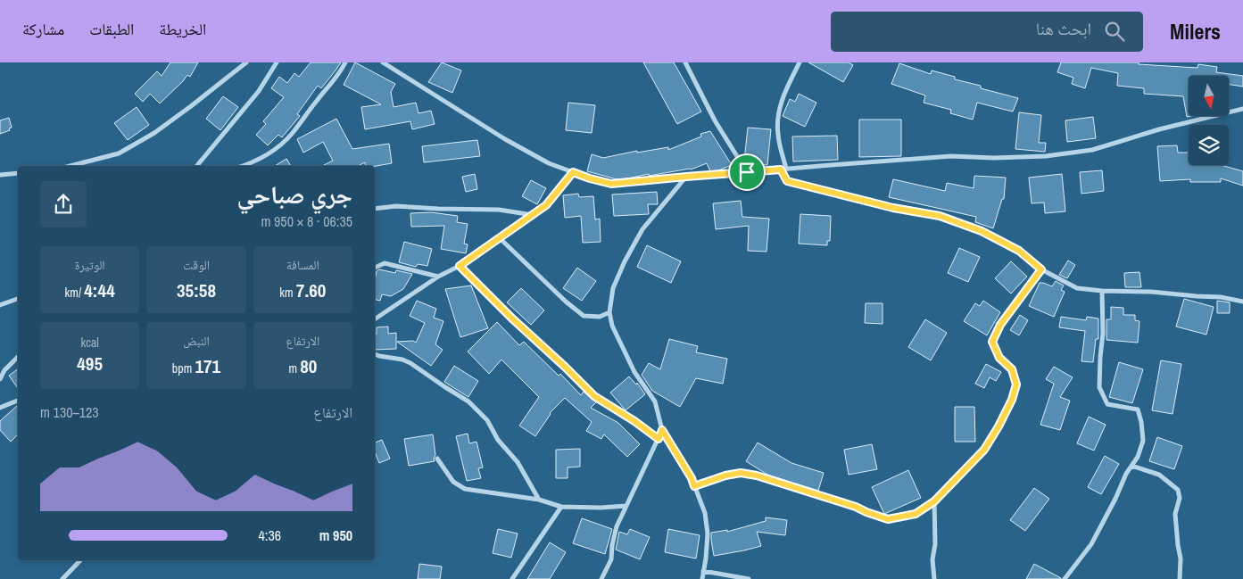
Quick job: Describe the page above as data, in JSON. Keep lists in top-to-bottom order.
{
  "north": "bottom",
  "page": {
    "header": "Milers",
    "search": "ابحث هنا",
    "nav": ["الخريطة", "الطبقات", "مشاركة"],
    "heading": ["جري صباحي", "06:35 · 8 × 950 m"],
    "stats": [
      ["المسافة", "7.60 km"],
      ["الوقت", "35:58"],
      ["الوتيرة", "4:44 /km"],
      ["الارتفاع", "80 m"],
      ["النبض", "171 bpm"],
      ["kcal", "495"]
    ],
    "chart": ["الارتفاع", "123–130 m"],
    "list": [
      {
        "name": "950 m",
        "note": "4:36"
      }
    ]
  }
}
